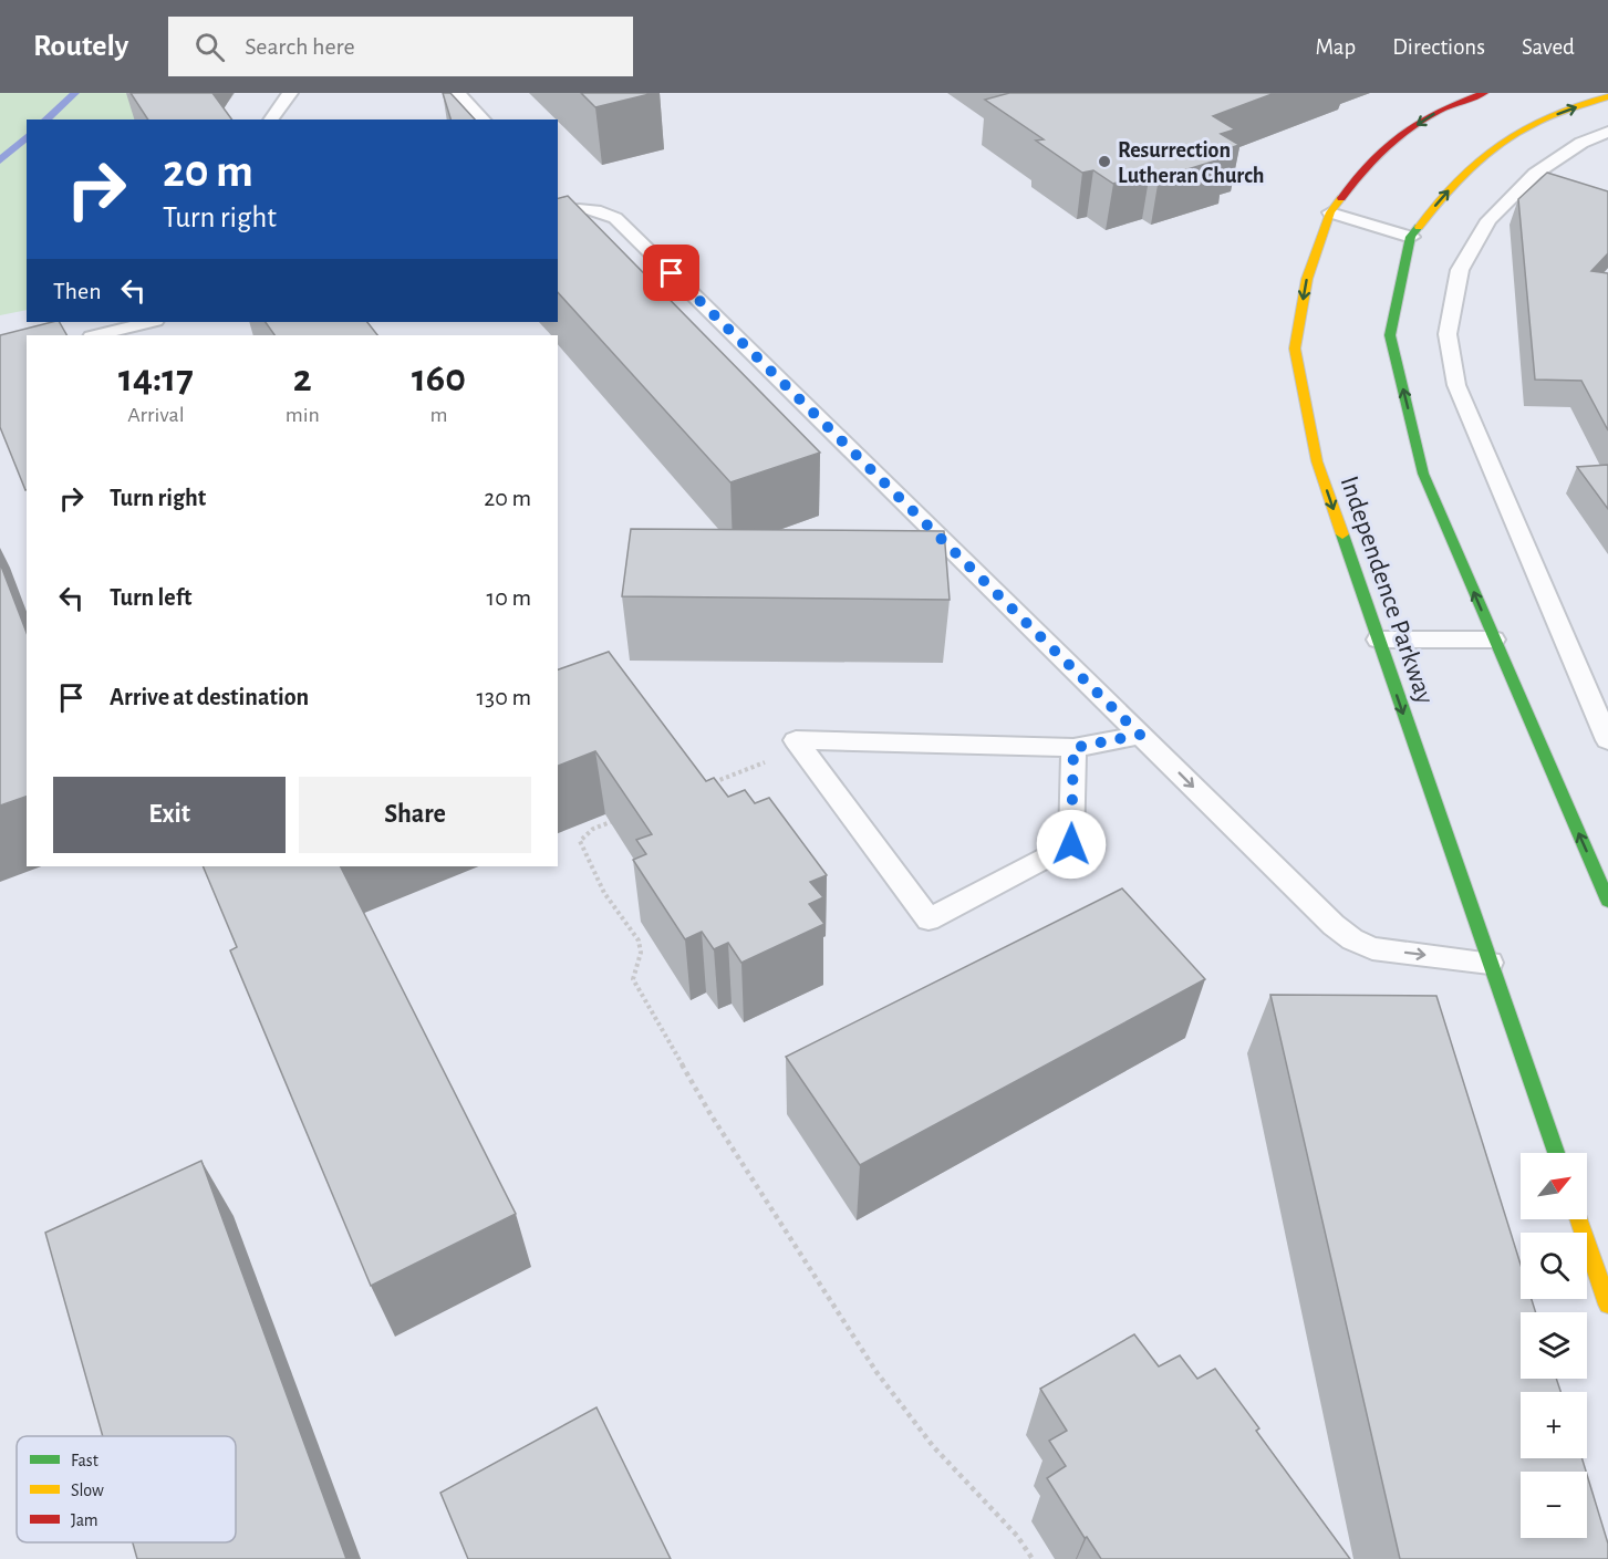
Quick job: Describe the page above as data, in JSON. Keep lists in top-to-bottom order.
{
  "streets": {
    "main road": ["Independence Parkway"]
  },
  "places": ["Resurrection Lutheran Church"],
  "legend": ["Fast", "Slow", "Jam"],
  "north": "top right",
  "page": {
    "header": "Routely",
    "search": "Search here",
    "nav": ["Map", "Directions", "Saved"],
    "turn": ["20 m", "Turn right"],
    "then": "Then",
    "eta": [
      "14:17",
      "Arrival",
      "2",
      "min",
      "160",
      "m"
    ],
    "list": [
      {
        "name": "Turn right",
        "value": "20 m"
      },
      {
        "name": "Turn left",
        "value": "10 m"
      },
      {
        "name": "Arrive at destination",
        "value": "130 m"
      }
    ],
    "buttons": ["Exit", "Share"],
    "map_buttons": ["+", "−"]
  }
}
